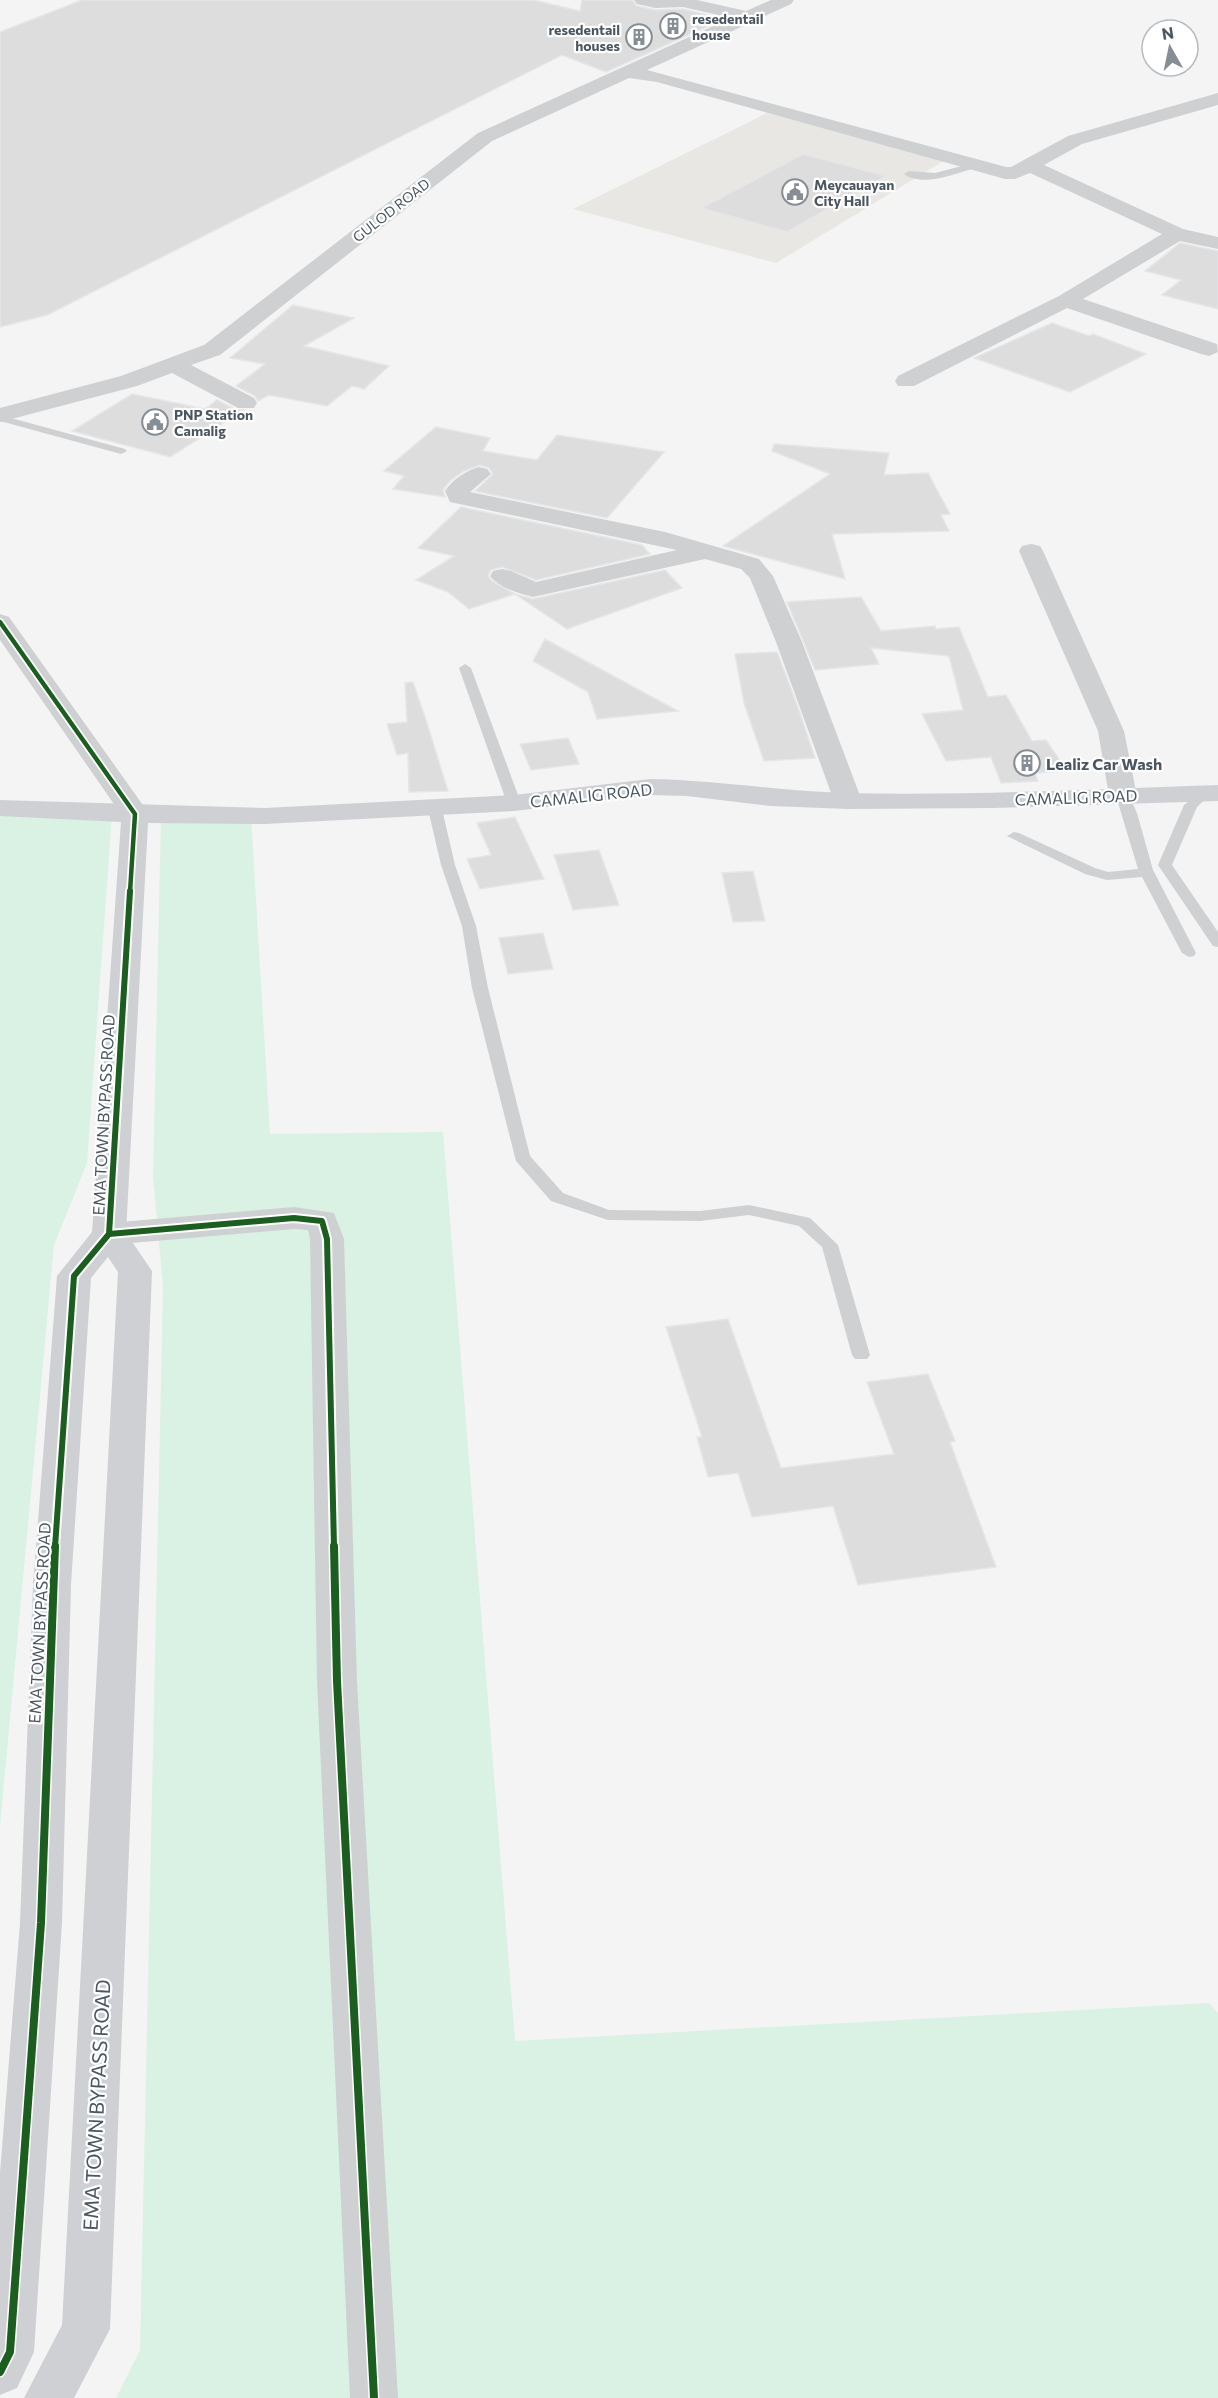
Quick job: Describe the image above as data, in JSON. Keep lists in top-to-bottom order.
{
  "streets": {
    "street": ["GULOD ROAD", "CAMALIG ROAD", "EMA TOWN BYPASS ROAD"]
  },
  "crossings": [
    ["CAMALIG ROAD", "EMA TOWN BYPASS ROAD"]
  ],
  "places": {
    "building": ["resedentail house", "resedentail houses", "Lealiz Car Wash"],
    "public building": ["Meycauayan City Hall", "PNP Station Camalig"]
  },
  "north": "top"
}
